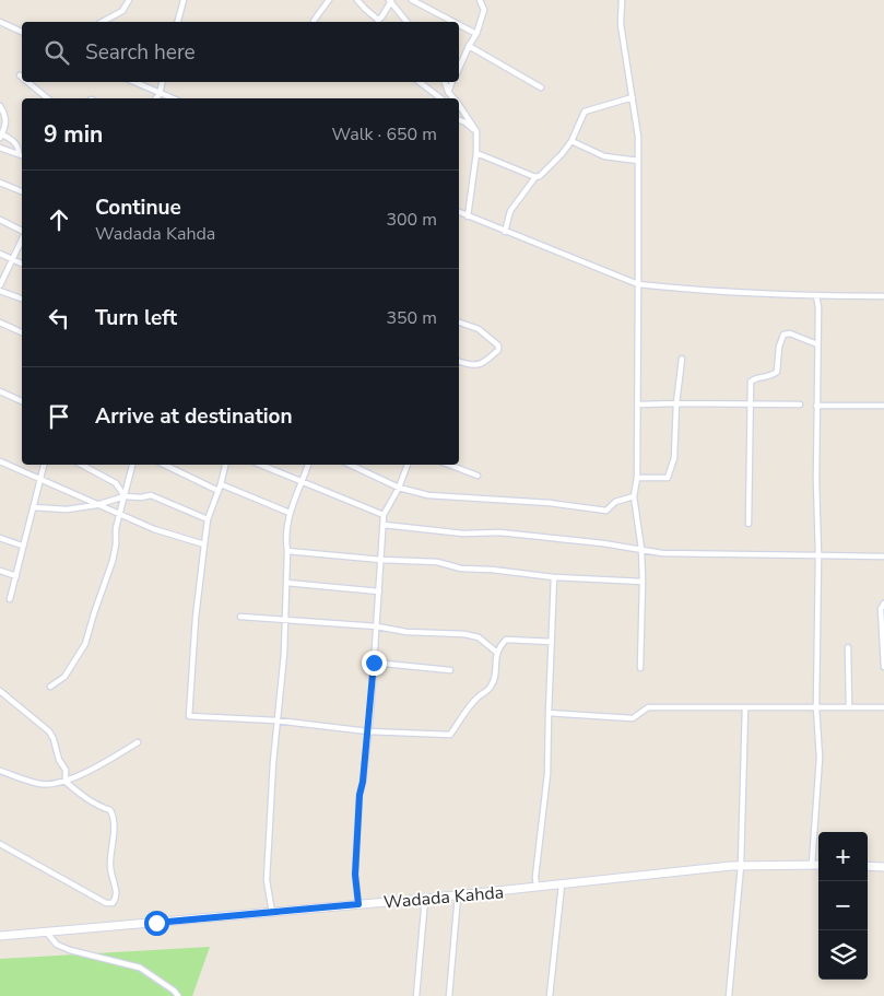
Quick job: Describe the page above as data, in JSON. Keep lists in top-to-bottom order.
{
  "streets": {
    "main road": ["Wadada Kahda"]
  },
  "page": {
    "search": "Search here",
    "heading": ["9 min", "Walk · 650 m"],
    "list": [
      ["Continue", "Wadada Kahda", "300 m"],
      ["Turn left", "350 m"],
      "Arrive at destination"
    ],
    "map_buttons": ["+", "−"]
  }
}
